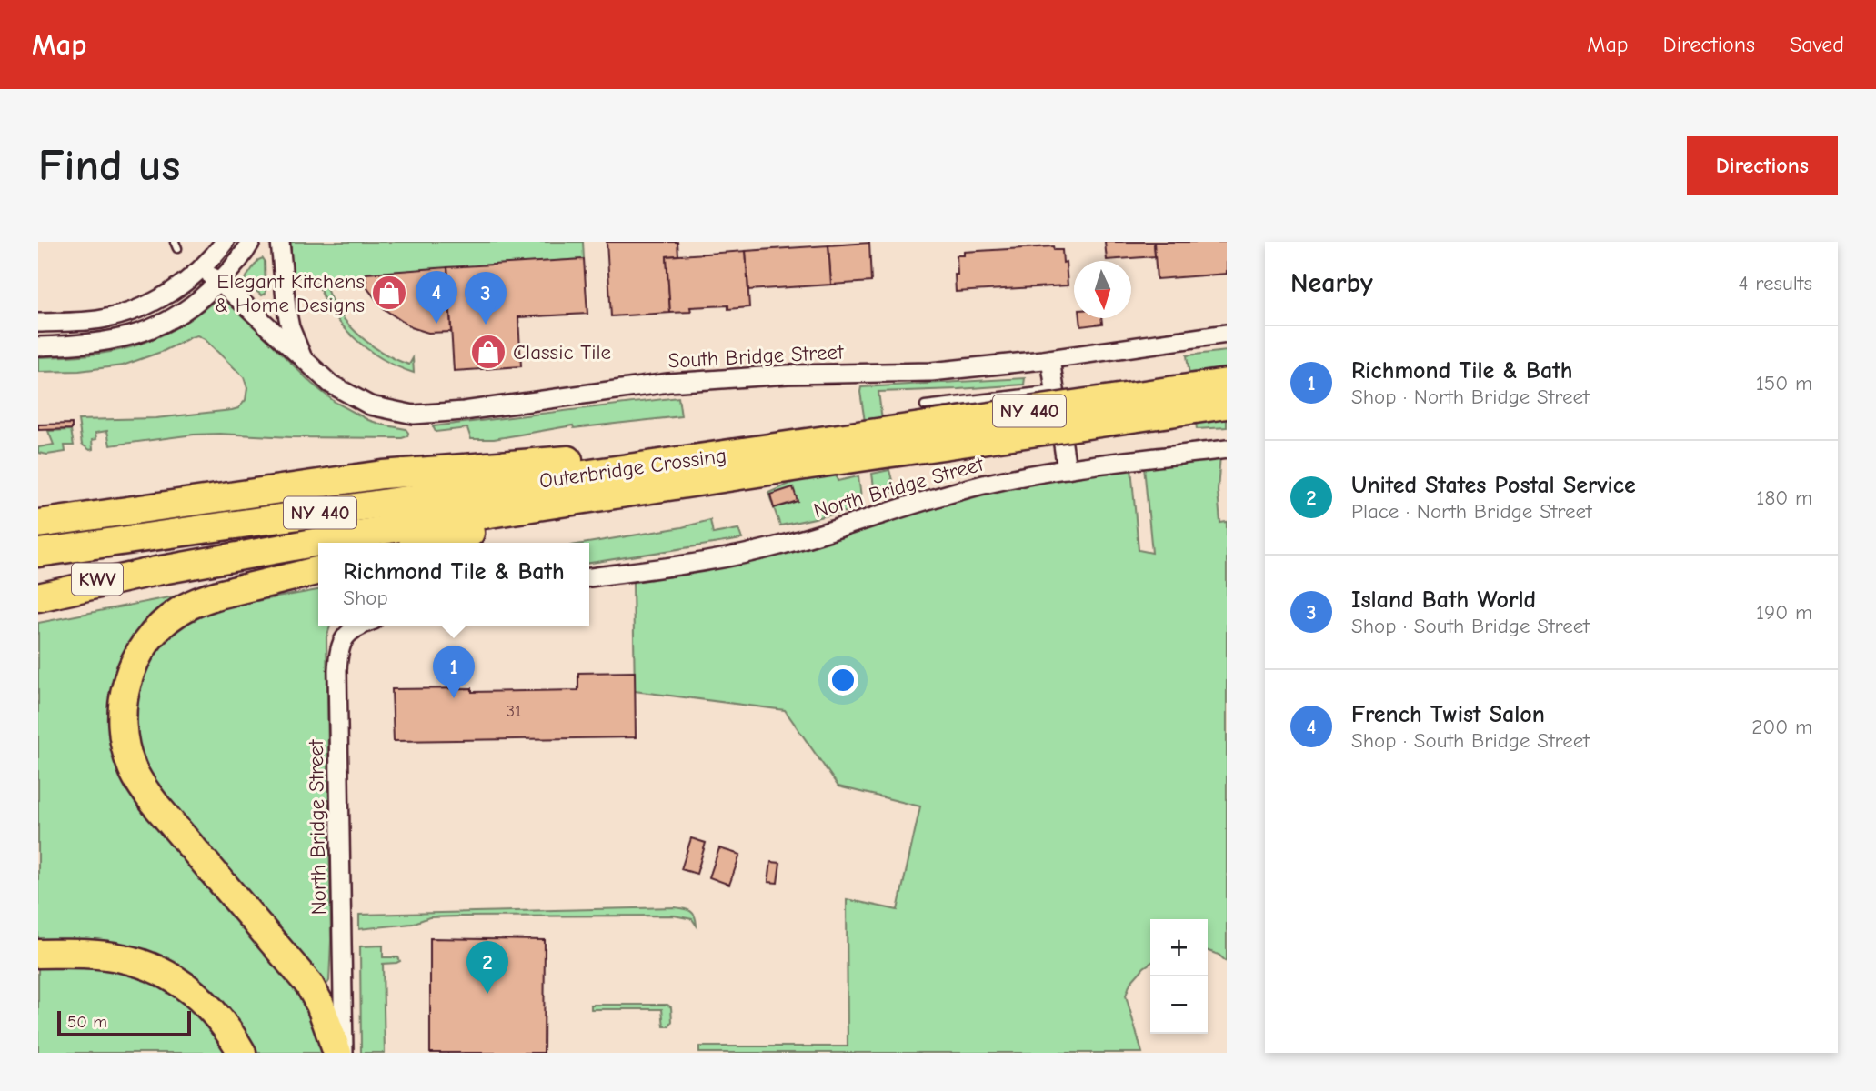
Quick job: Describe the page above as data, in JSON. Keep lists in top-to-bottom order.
{
  "streets": {
    "highway": ["NY 440", "Outerbridge Crossing", "KWV"],
    "street": ["South Bridge Street", "North Bridge Street"]
  },
  "crossings": [
    ["NY 440", "Outerbridge Crossing"],
    ["NY 440", "KWV"],
    ["Outerbridge Crossing", "KWV"]
  ],
  "places": {
    "shop": ["Elegant Kitchens & Home Designs", "Classic Tile"]
  },
  "house_numbers": ["31"],
  "scale_bar": "50 m",
  "north": "bottom",
  "page": {
    "header": "Map",
    "nav": ["Map", "Directions", "Saved"],
    "buttons": "Directions",
    "title": "Find us",
    "heading": ["Nearby", "4 results"],
    "pins": [
      "4",
      "3",
      "1",
      "2"
    ],
    "list": [
      {
        "mark": "1",
        "name": "Richmond Tile & Bath",
        "note": "Shop · North Bridge Street",
        "value": "150 m"
      },
      {
        "mark": "2",
        "name": "United States Postal Service",
        "note": "Place · North Bridge Street",
        "value": "180 m"
      },
      {
        "mark": "3",
        "name": "Island Bath World",
        "note": "Shop · South Bridge Street",
        "value": "190 m"
      },
      {
        "mark": "4",
        "name": "French Twist Salon",
        "note": "Shop · South Bridge Street",
        "value": "200 m"
      }
    ],
    "popup": ["Richmond Tile & Bath", "Shop"],
    "map_buttons": ["+", "−"],
    "scale": "50 m"
  }
}
